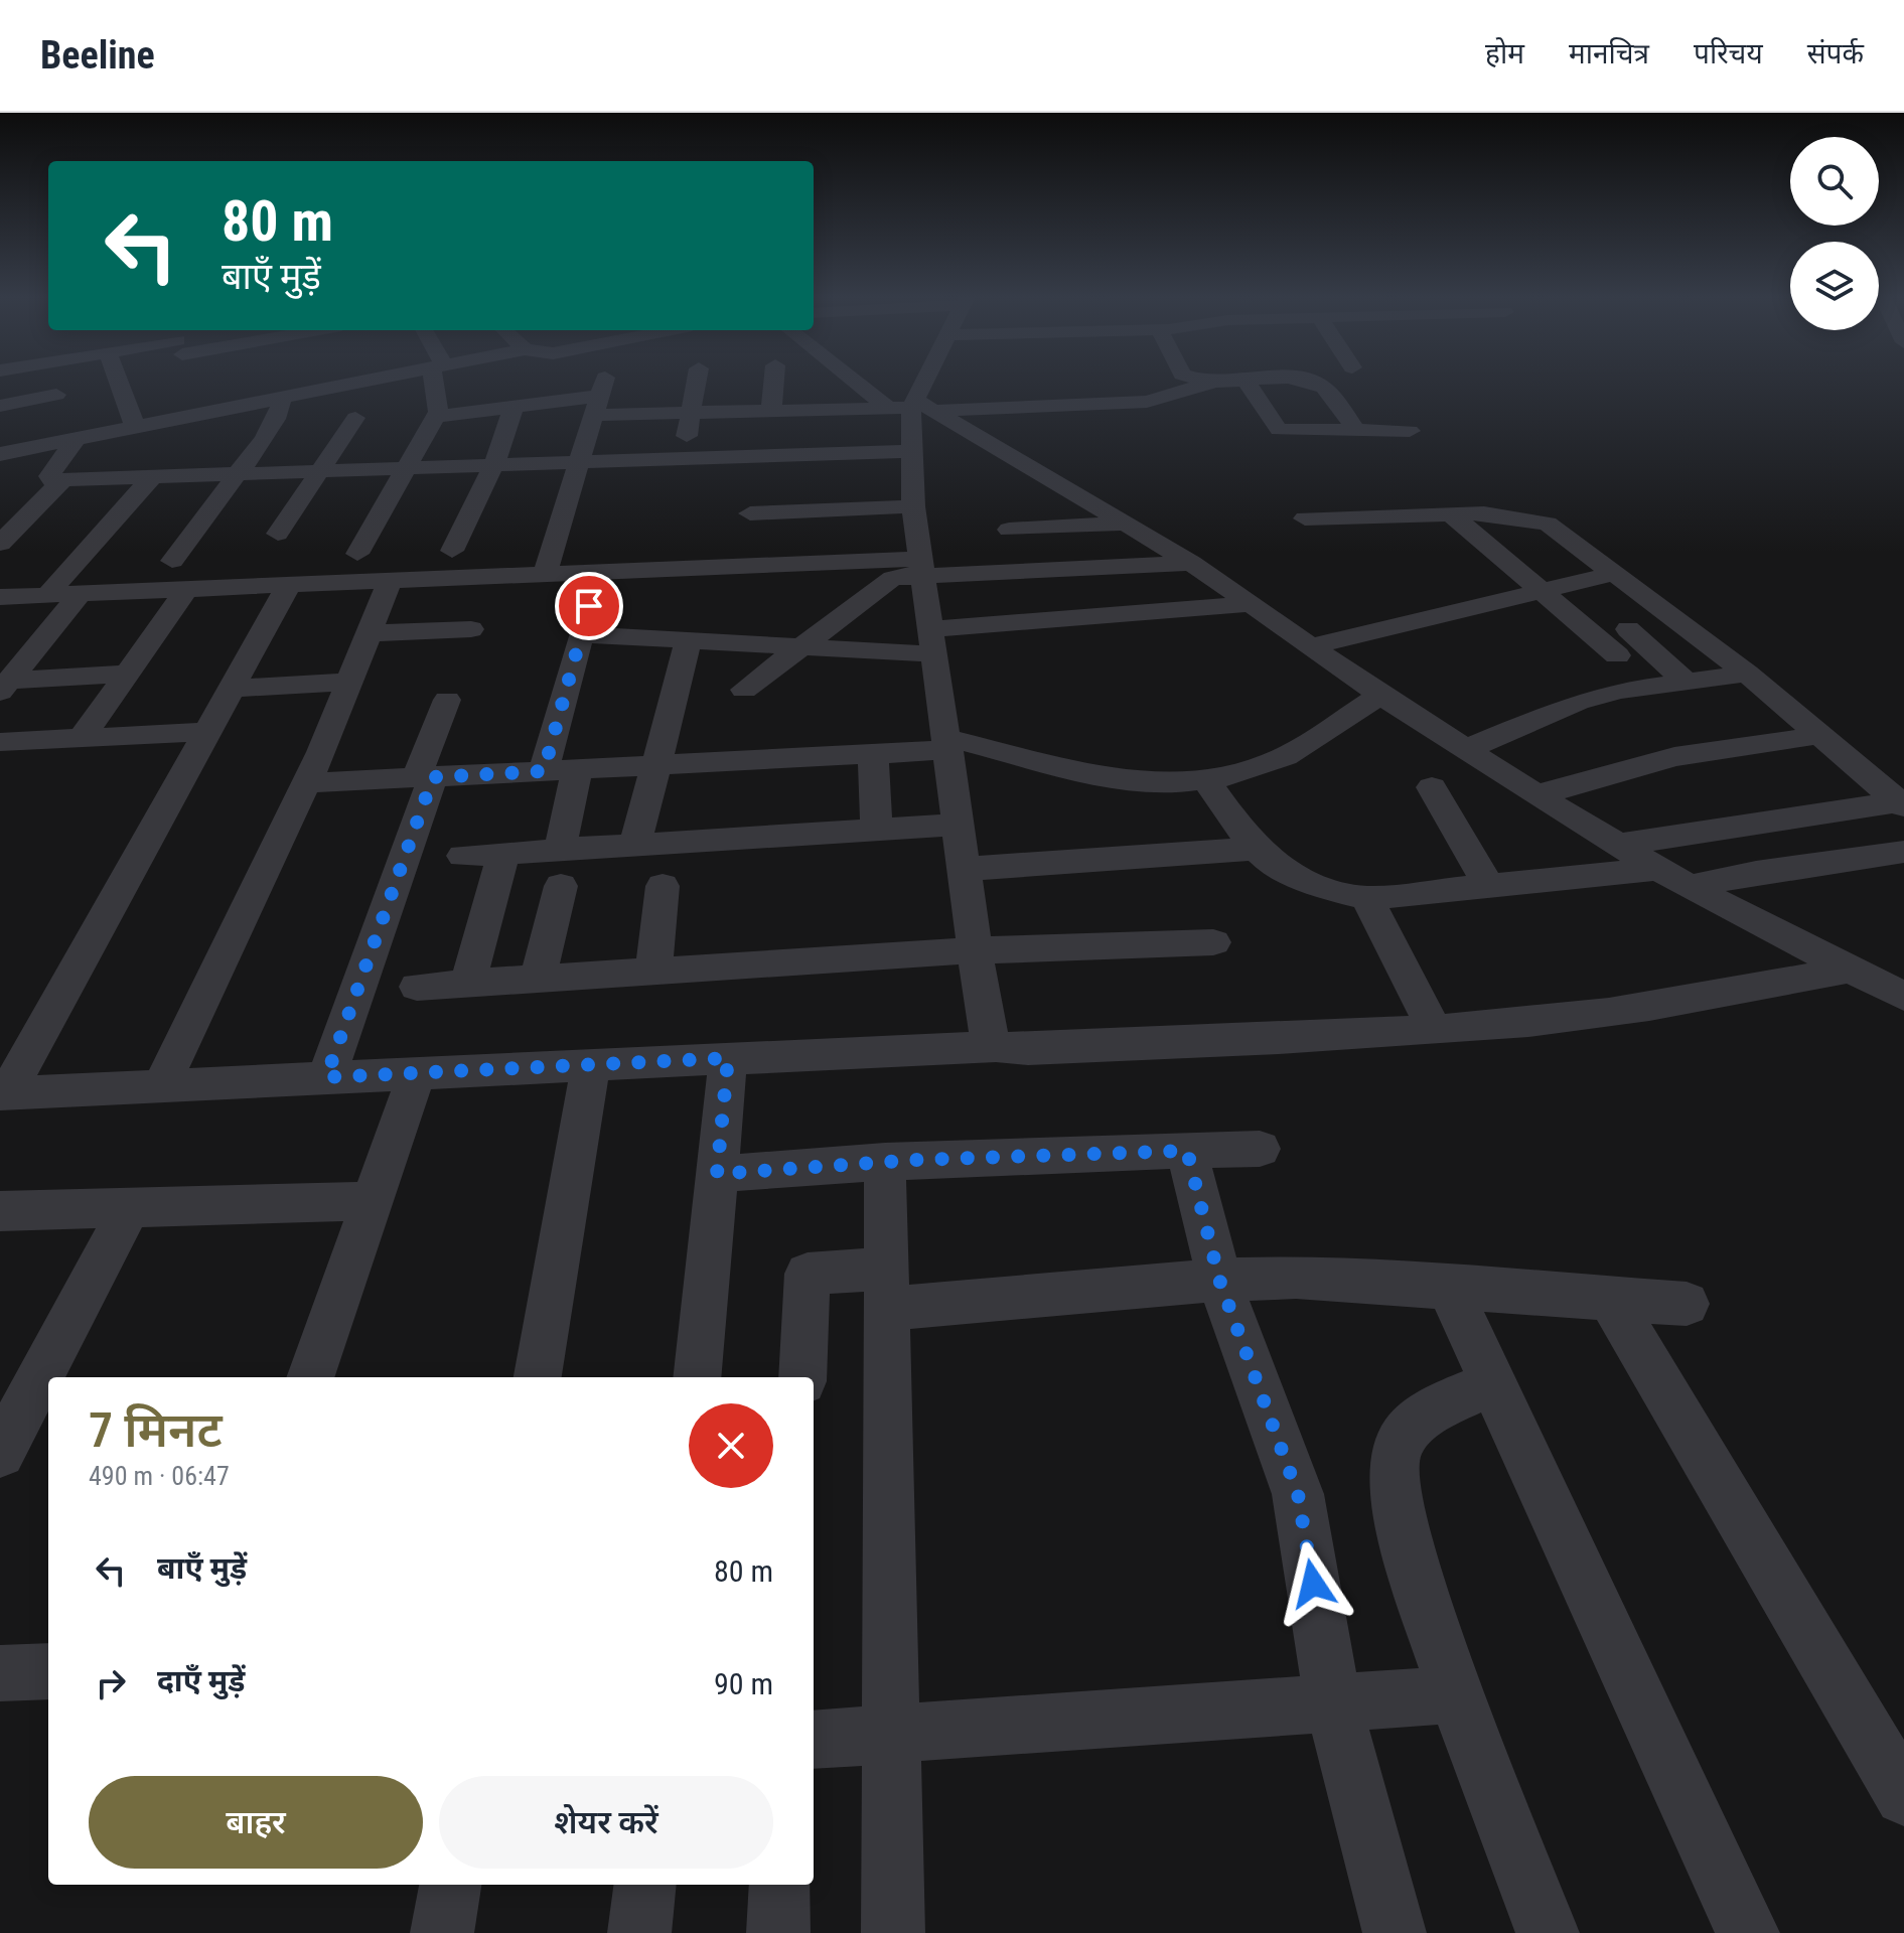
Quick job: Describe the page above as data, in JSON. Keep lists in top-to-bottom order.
{
  "page": {
    "header": "Beeline",
    "nav": [
      "होम",
      "मानचित्र",
      "परिचय",
      "संपर्क"
    ],
    "turn": ["80 m", "बाएँ मुड़ें"],
    "heading": ["7 मिनट", "490 m · 06:47"],
    "list": [
      {
        "name": "बाएँ मुड़ें",
        "value": "80 m"
      },
      {
        "name": "दाएँ मुड़ें",
        "value": "90 m"
      }
    ],
    "buttons": ["बाहर", "शेयर करें"]
  }
}
